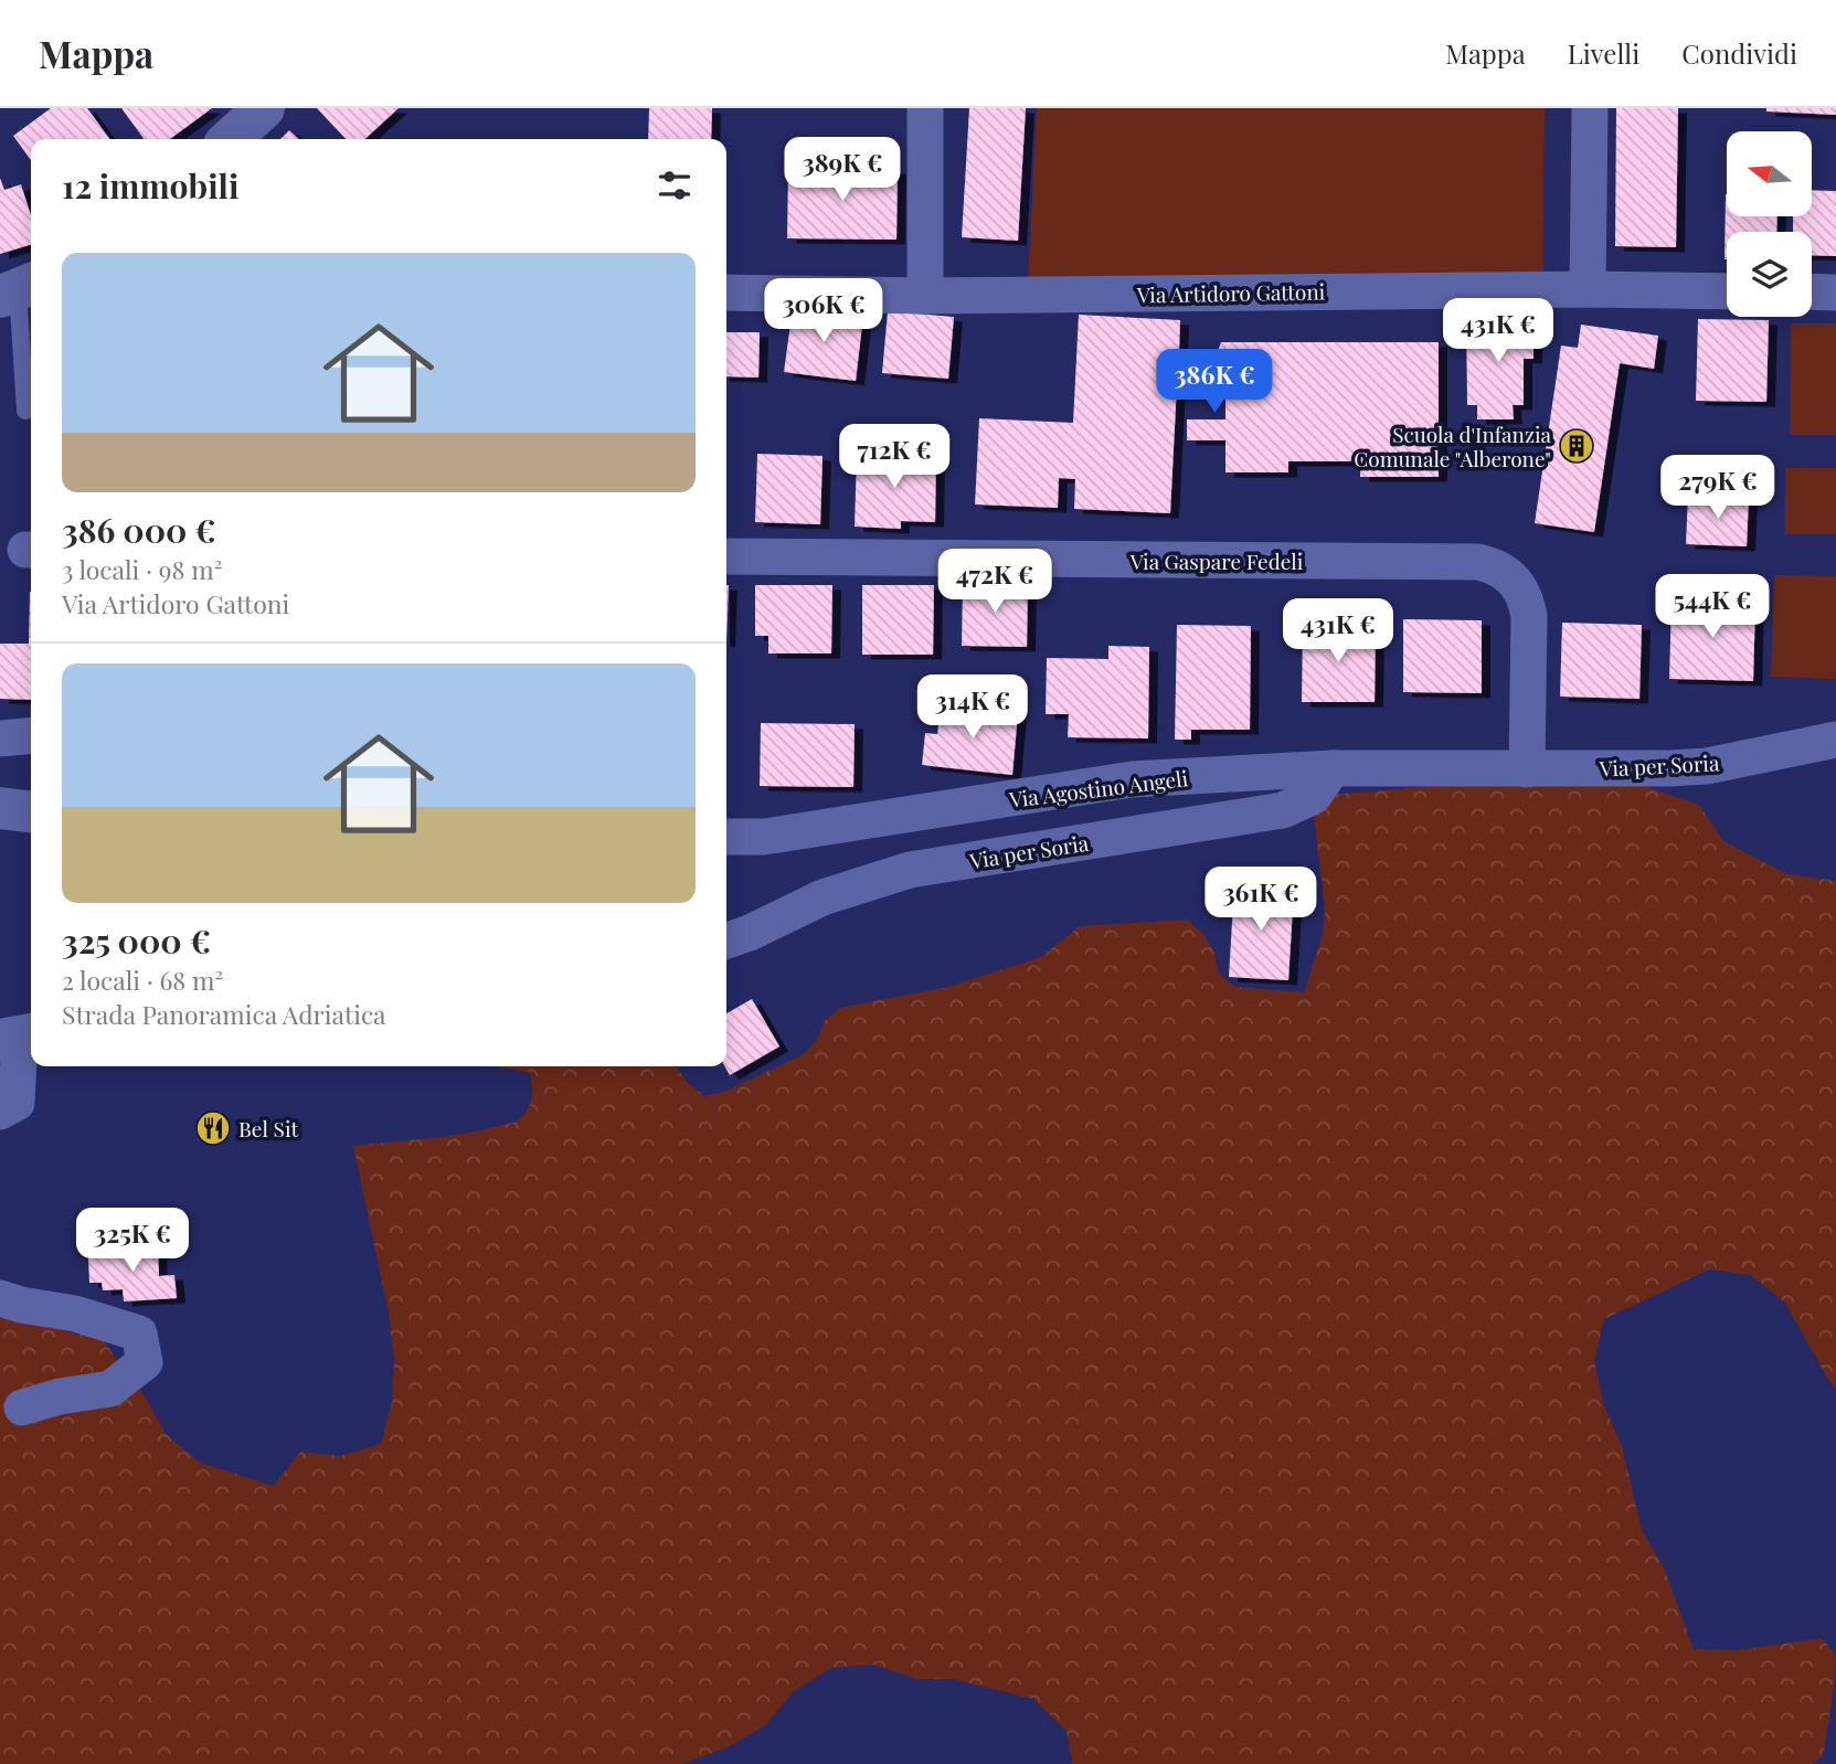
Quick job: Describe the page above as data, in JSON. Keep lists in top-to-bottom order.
{
  "streets": {
    "street": [
      "Via Artidoro Gattoni",
      "Via Gaspare Fedeli",
      "Via per Soria",
      "Via Agostino Angeli"
    ]
  },
  "crossings": [
    ["Via Gaspare Fedeli", "Via per Soria"],
    ["Via Gaspare Fedeli", "Via Agostino Angeli"],
    ["Via per Soria", "Via Agostino Angeli"]
  ],
  "places": {
    "building": ["Scuola d'Infanzia Comunale \"Alberone\""],
    "restaurant": ["Bel Sit"]
  },
  "north": "left",
  "page": {
    "header": "Mappa",
    "nav": ["Mappa", "Livelli", "Condividi"],
    "price": [
      "389K €",
      "306K €",
      "431K €",
      "386K €",
      "712K €",
      "279K €",
      "472K €",
      "544K €",
      "431K €",
      "314K €",
      "361K €",
      "325K €"
    ],
    "heading": "12 immobili",
    "list": [
      {
        "name": "386 000 €",
        "note": "3 locali · 98 m² · Via Artidoro Gattoni"
      },
      {
        "name": "325 000 €",
        "note": "2 locali · 68 m² · Strada Panoramica Adriatica"
      }
    ]
  }
}
